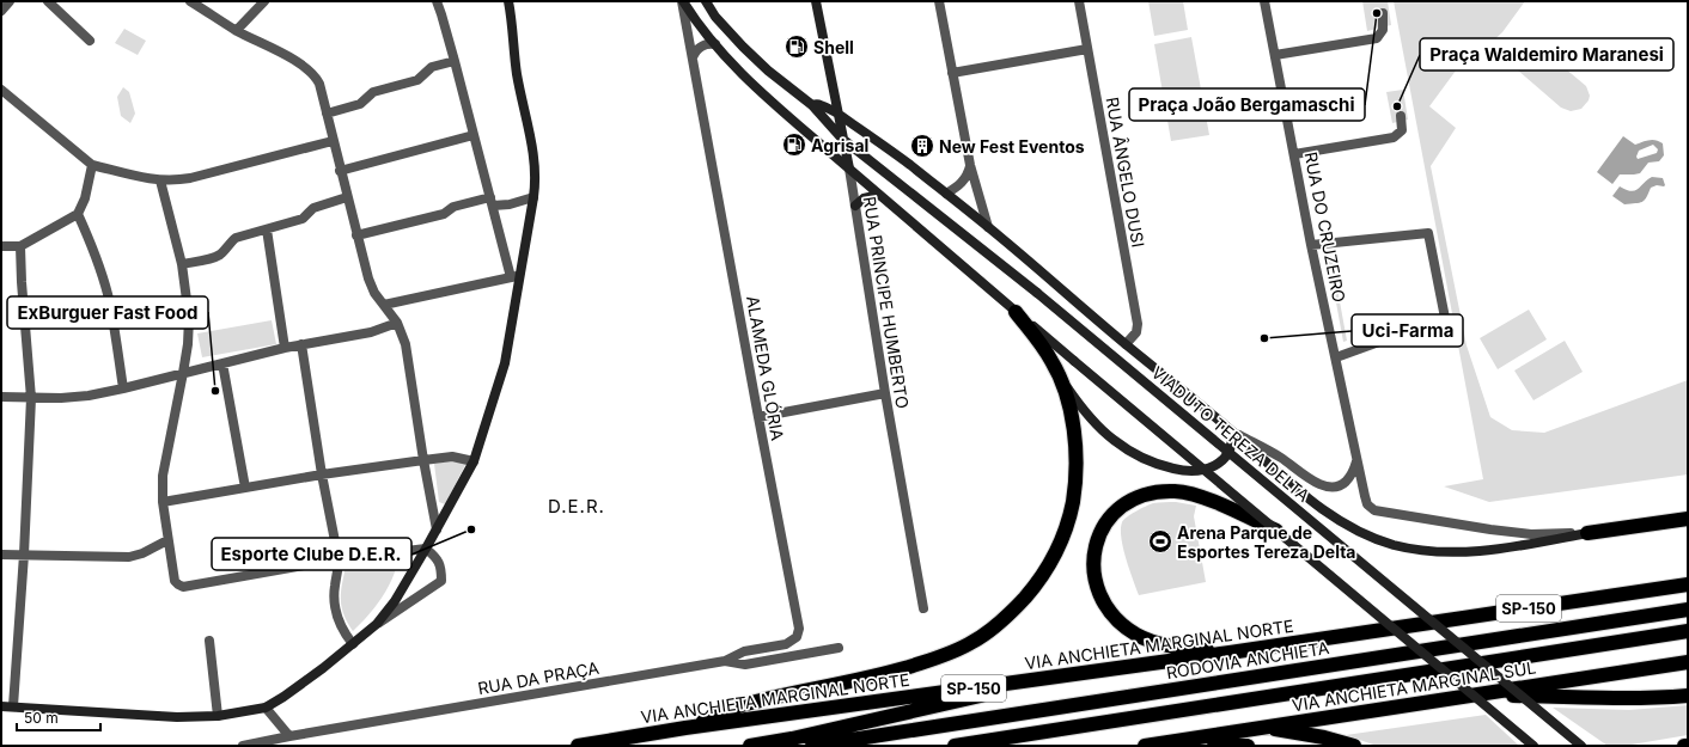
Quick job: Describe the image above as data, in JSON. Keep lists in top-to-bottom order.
{
  "streets": {
    "highway": [
      "SP-150",
      "VIA ANCHIETA MARGINAL NORTE",
      "RODOVIA ANCHIETA",
      "VIA ANCHIETA MARGINAL SUL"
    ],
    "main road": ["RUA PRINCIPE HUMBERTO", "VIADUTO TEREZA DELTA"],
    "street": [
      "RUA ÂNGELO DUSI",
      "RUA DO CRUZEIRO",
      "ALAMEDA GLÓRIA",
      "RUA DA PRAÇA"
    ]
  },
  "crossings": [
    ["RUA PRINCIPE HUMBERTO", "VIADUTO TEREZA DELTA"],
    ["ALAMEDA GLÓRIA", "RUA DA PRAÇA"]
  ],
  "districts": ["D.E.R."],
  "places": {
    "other": [
      "Praça João Bergamaschi",
      "Praça Waldemiro Maranesi",
      "Uci-Farma",
      "ExBurguer Fast Food",
      "Esporte Clube D.E.R."
    ],
    "fuel station": ["Shell", "Agrisal"],
    "building": ["New Fest Eventos"],
    "sports": ["Arena Parque de Esportes Tereza Delta"]
  },
  "scale_bar": "50 m"
}
